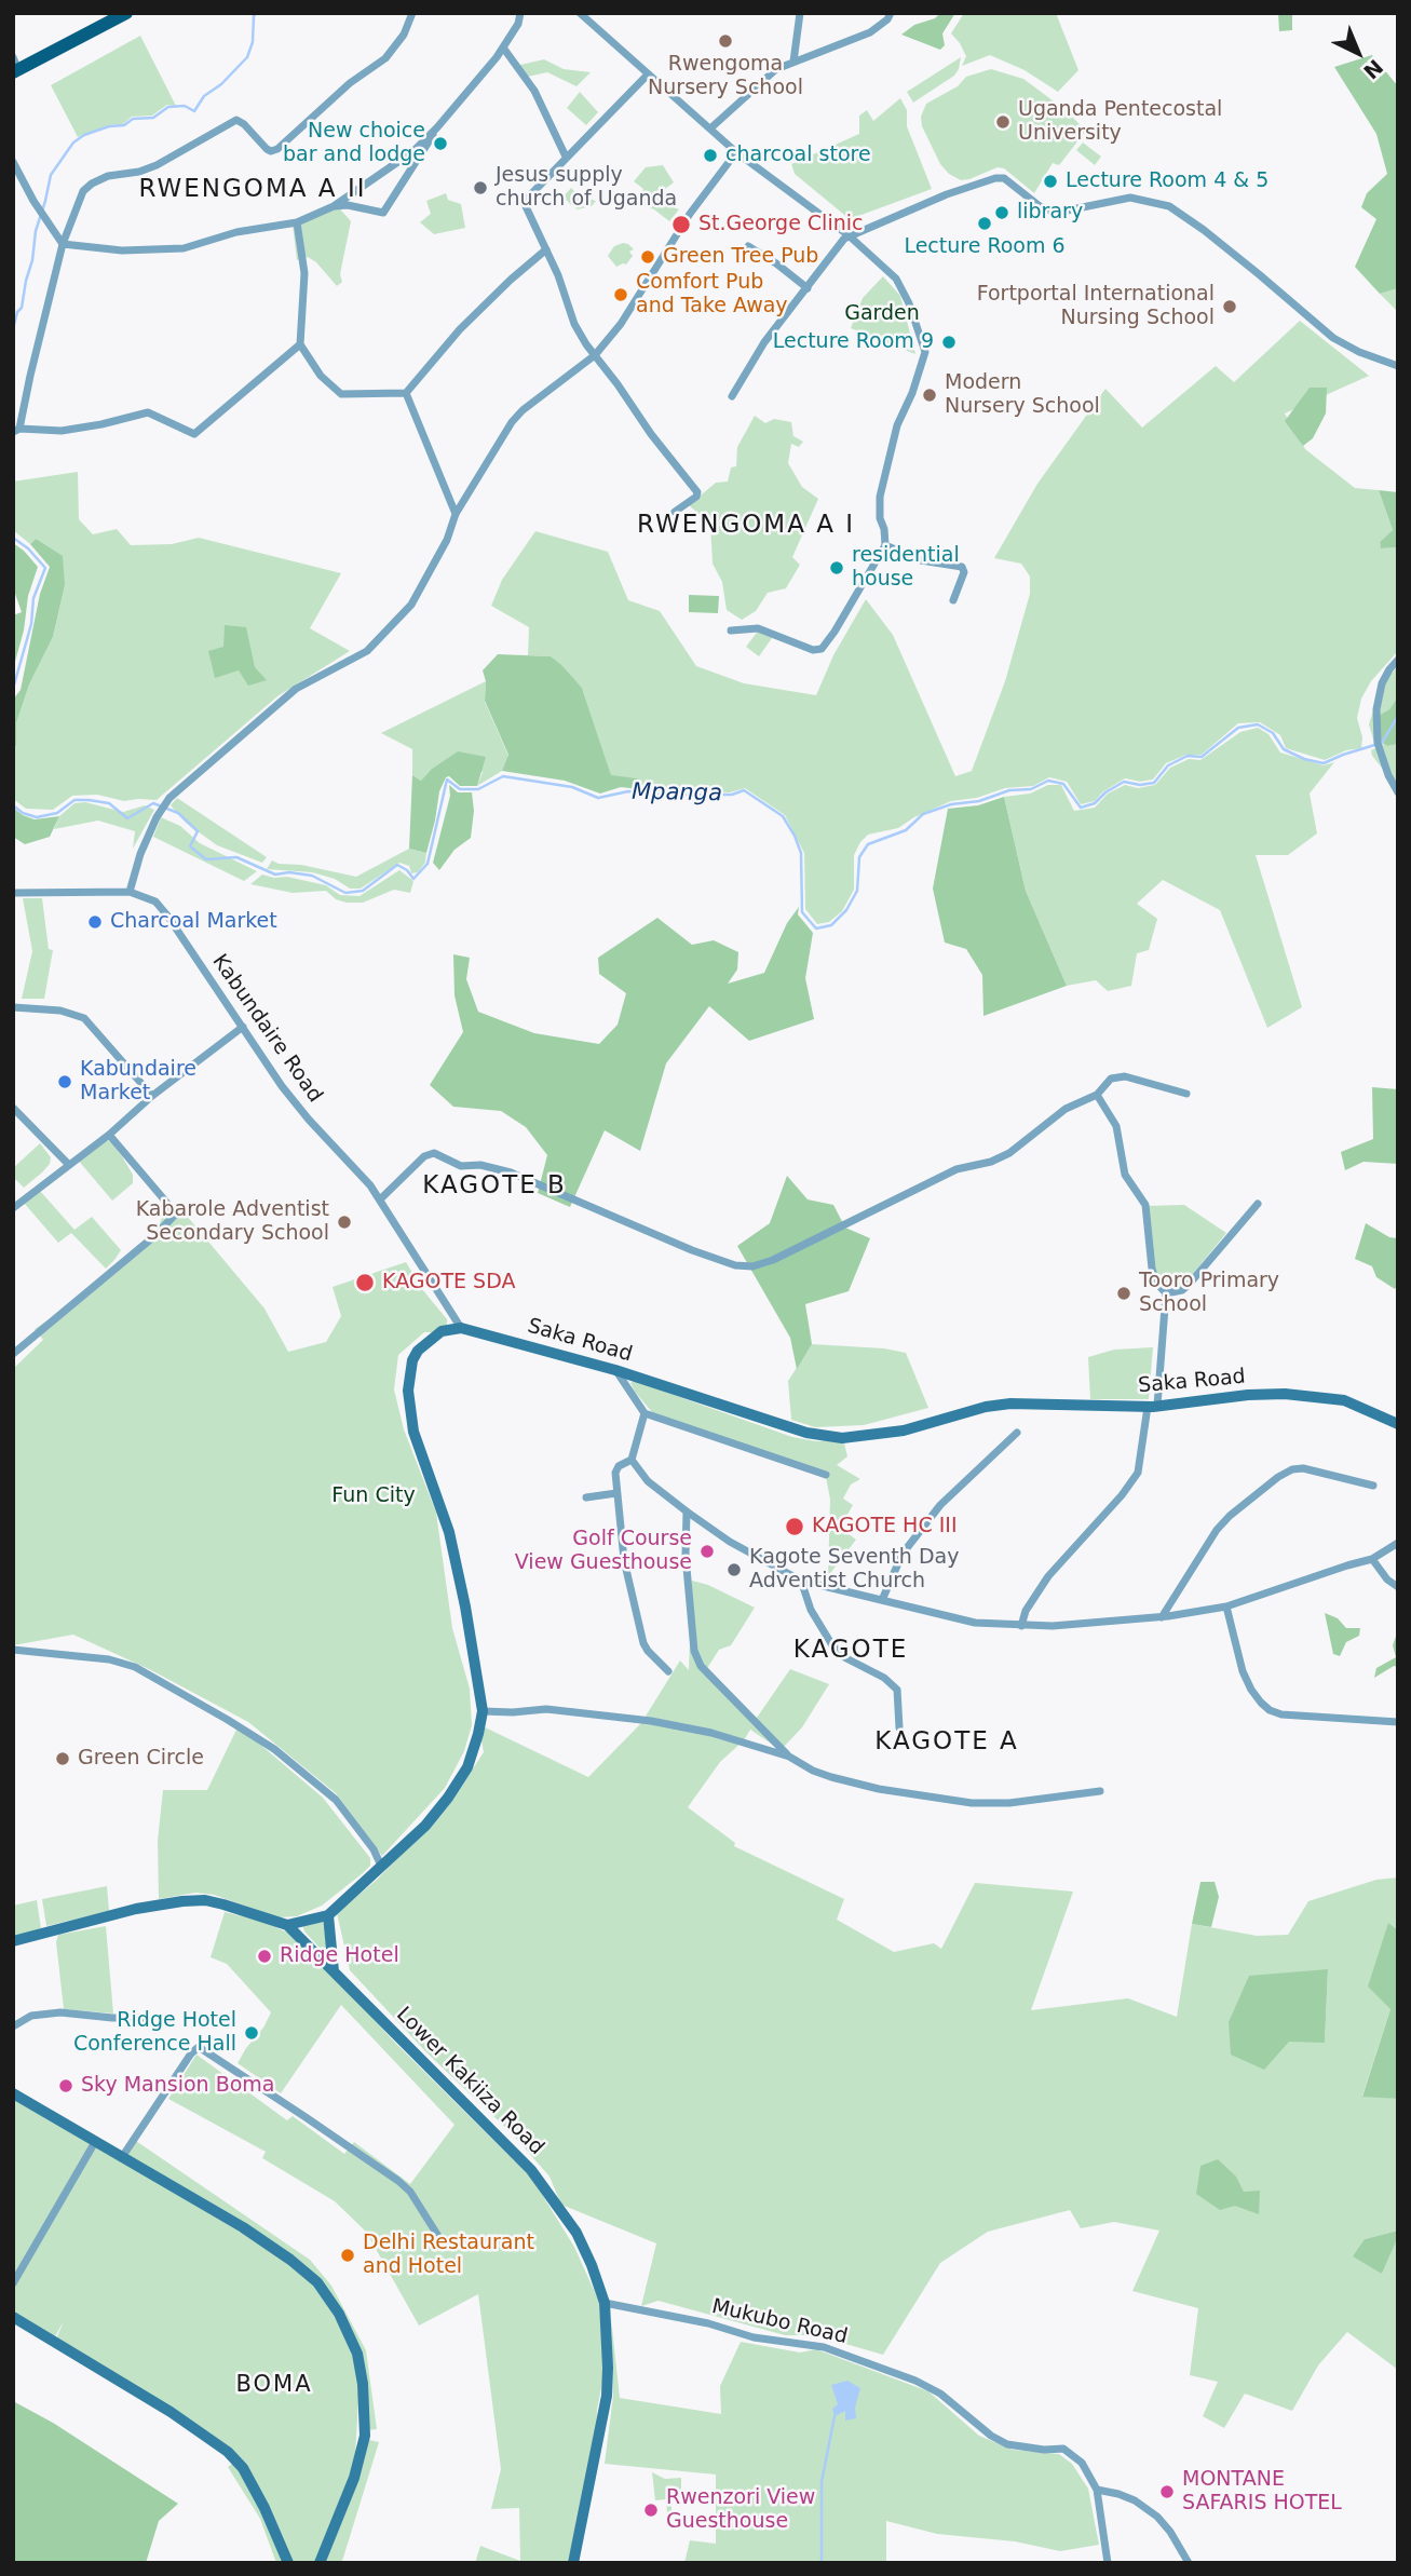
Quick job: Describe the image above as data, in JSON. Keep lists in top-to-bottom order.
{
  "streets": {
    "main road": ["Saka Road", "Lower Kakiiza Road"],
    "street": ["Kabundaire Road", "Mukubo Road"]
  },
  "crossings": [
    ["Kabundaire Road", "Saka Road"],
    ["Lower Kakiiza Road", "Mukubo Road"]
  ],
  "districts": [
    "RWENGOMA A II",
    "RWENGOMA A I",
    "KAGOTE B",
    "KAGOTE",
    "KAGOTE A",
    "BOMA"
  ],
  "water": ["Mpanga"],
  "parks": ["Garden", "Fun City"],
  "places": [
    "Rwengoma Nursery School",
    "Uganda Pentecostal University",
    "New choice bar and lodge",
    "charcoal store",
    "Lecture Room 4 & 5",
    "Jesus supply church of Uganda",
    "library",
    "Lecture Room 6",
    "St.George Clinic",
    "Green Tree Pub",
    "Comfort Pub and Take Away",
    "Fortportal International Nursing School",
    "Lecture Room 9",
    "Modern Nursery School",
    "residential house",
    "Charcoal Market",
    "Kabundaire Market",
    "Kabarole Adventist Secondary School",
    "KAGOTE SDA",
    "Tooro Primary School",
    "KAGOTE HC III",
    "Golf Course View Guesthouse",
    "Kagote Seventh Day Adventist Church",
    "Green Circle",
    "Ridge Hotel",
    "Ridge Hotel Conference Hall",
    "Sky Mansion Boma",
    "Delhi Restaurant and Hotel",
    "MONTANE SAFARIS HOTEL",
    "Rwenzori View Guesthouse"
  ],
  "north": "bottom right"
}
